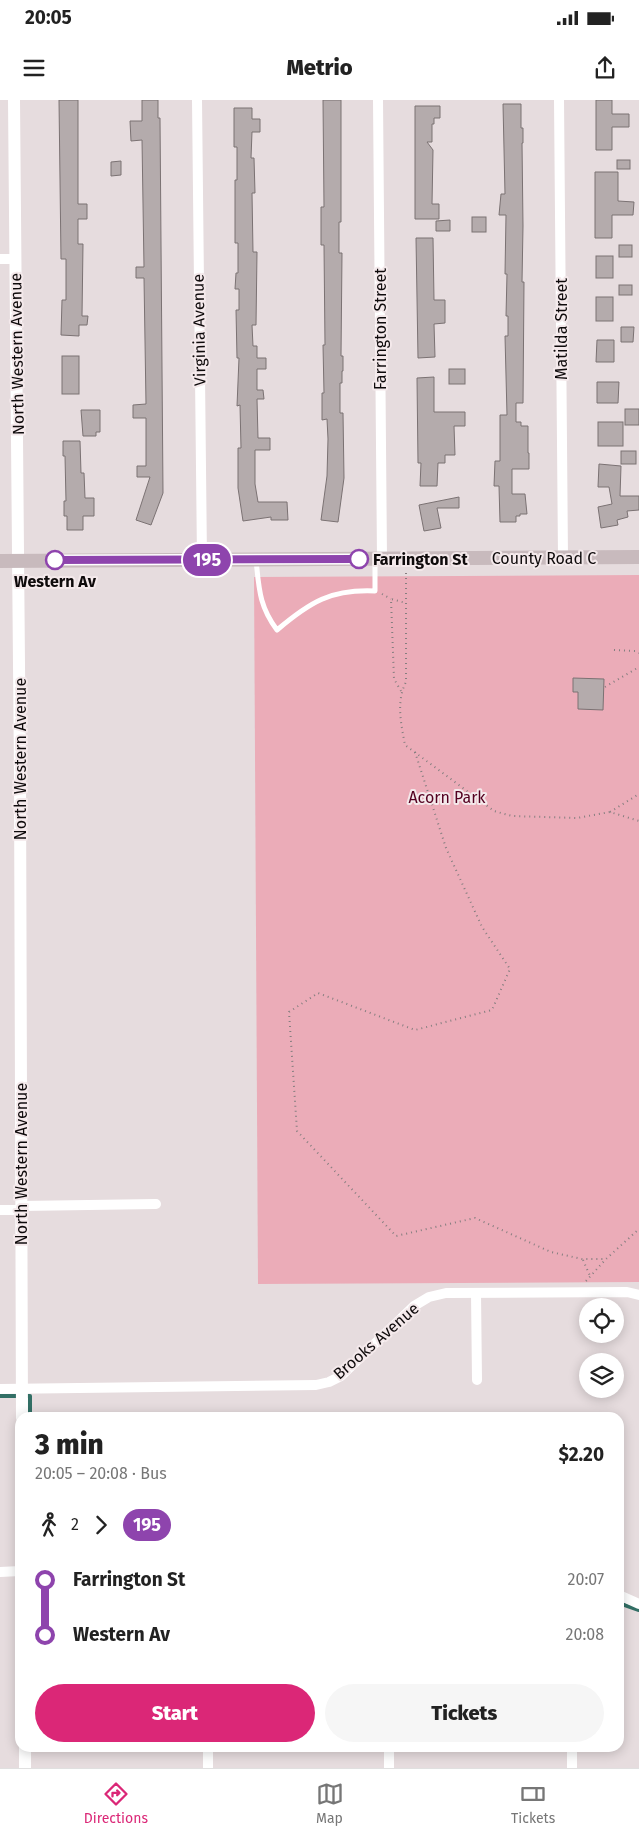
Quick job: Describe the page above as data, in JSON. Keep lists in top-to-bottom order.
{
  "streets": {
    "main road": ["County Road C"],
    "street": [
      "Farrington Street",
      "Matilda Street",
      "Virginia Avenue",
      "North Western Avenue",
      "Brooks Avenue"
    ]
  },
  "crossings": [
    ["Farrington Street", "County Road C"],
    ["Matilda Street", "County Road C"],
    ["Virginia Avenue", "County Road C"],
    ["North Western Avenue", "County Road C"],
    ["North Western Avenue", "Brooks Avenue"]
  ],
  "parks": ["Acorn Park"],
  "places": ["Farrington St", "Western Av"],
  "lines": ["bus line 195"],
  "page": {
    "status": "20:05",
    "header": "Metrio",
    "on_map": "195",
    "heading": ["3 min", "20:05 – 20:08 · Bus", "$2.20"],
    "legs": ["2", "195"],
    "list": [
      {
        "name": "Farrington St",
        "value": "20:07"
      },
      {
        "name": "Western Av",
        "value": "20:08"
      }
    ],
    "buttons": ["Start", "Tickets"],
    "tabs": ["Directions", "Map", "Tickets"]
  }
}
